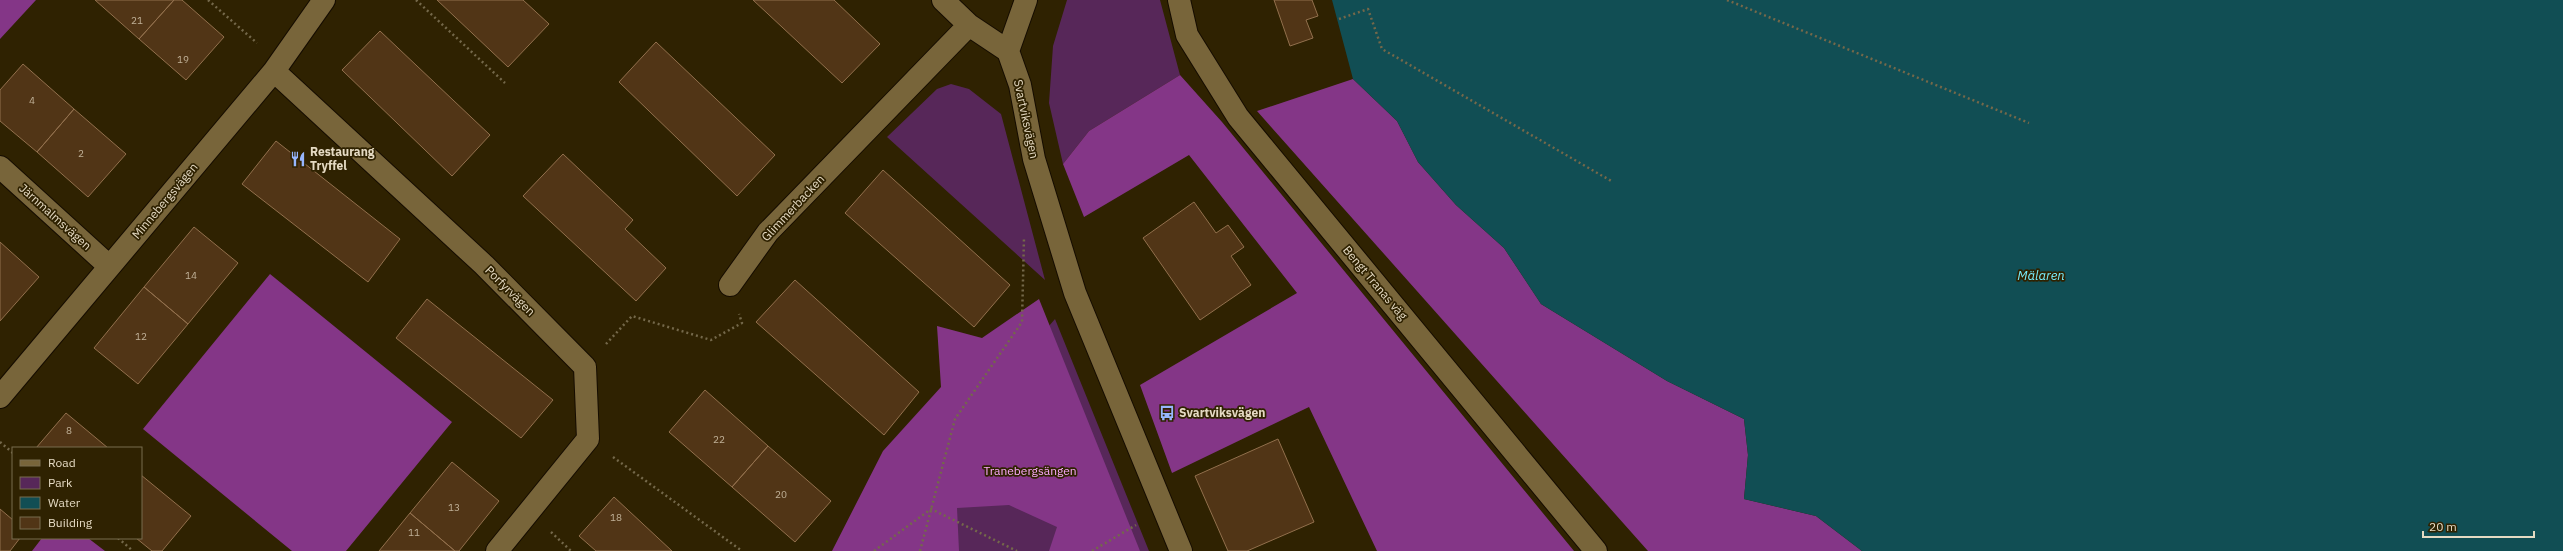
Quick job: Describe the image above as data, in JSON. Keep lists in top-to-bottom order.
{
  "streets": {
    "street": [
      "Svartviksvägen",
      "Minnebergsvägen",
      "Glimmerbacken",
      "Järnmalmsvägen",
      "Bengt Tranas väg",
      "Porfyrvägen"
    ]
  },
  "crossings": [
    ["Minnebergsvägen", "Järnmalmsvägen"],
    ["Minnebergsvägen", "Porfyrvägen"]
  ],
  "water": ["Mälaren"],
  "parks": ["Tranebergsängen"],
  "places": {
    "restaurant": ["Restaurang Tryffel"],
    "bus stop": ["Svartviksvägen"]
  },
  "house_numbers": [
    "21",
    "19",
    "4",
    "2",
    "14",
    "12",
    "8",
    "22",
    "20",
    "13",
    "18",
    "11"
  ],
  "legend": [
    "Road",
    "Park",
    "Water",
    "Building"
  ],
  "scale_bar": "20 m"
}
